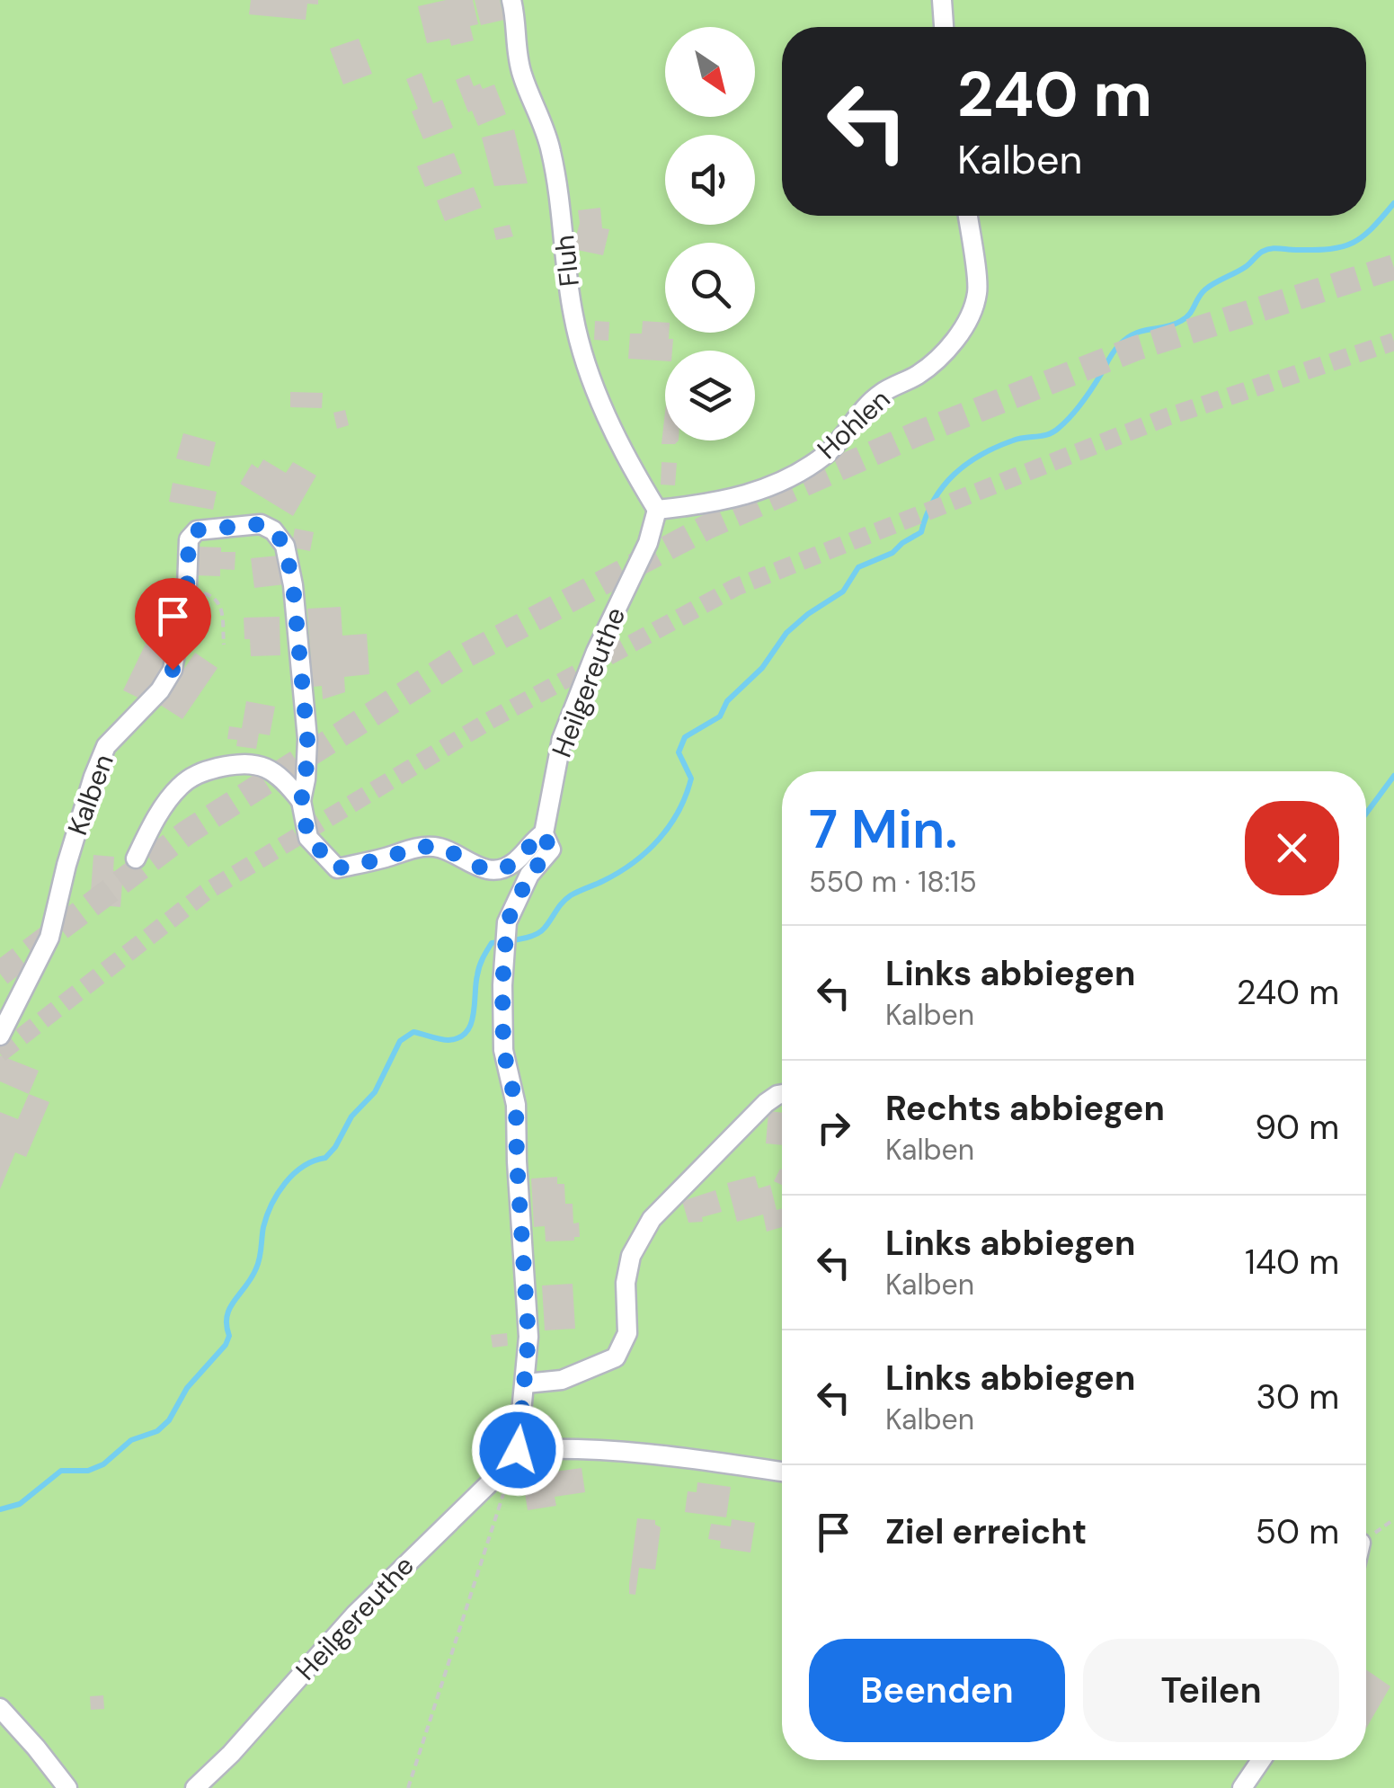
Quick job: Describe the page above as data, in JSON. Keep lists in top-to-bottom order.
{
  "streets": {
    "street": [
      "Fluh",
      "Hohlen",
      "Heilgereuthe",
      "Kalben"
    ]
  },
  "crossings": [
    ["Fluh", "Hohlen"],
    ["Fluh", "Heilgereuthe"],
    ["Hohlen", "Heilgereuthe"],
    ["Heilgereuthe", "Kalben"]
  ],
  "north": "bottom right",
  "page": {
    "turn": ["240 m", "Kalben"],
    "heading": ["7 Min.", "550 m · 18:15"],
    "list": [
      {
        "name": "Links abbiegen",
        "note": "Kalben",
        "value": "240 m"
      },
      {
        "name": "Rechts abbiegen",
        "note": "Kalben",
        "value": "90 m"
      },
      {
        "name": "Links abbiegen",
        "note": "Kalben",
        "value": "140 m"
      },
      {
        "name": "Links abbiegen",
        "note": "Kalben",
        "value": "30 m"
      },
      {
        "name": "Ziel erreicht",
        "value": "50 m"
      }
    ],
    "buttons": ["Beenden", "Teilen"]
  }
}
